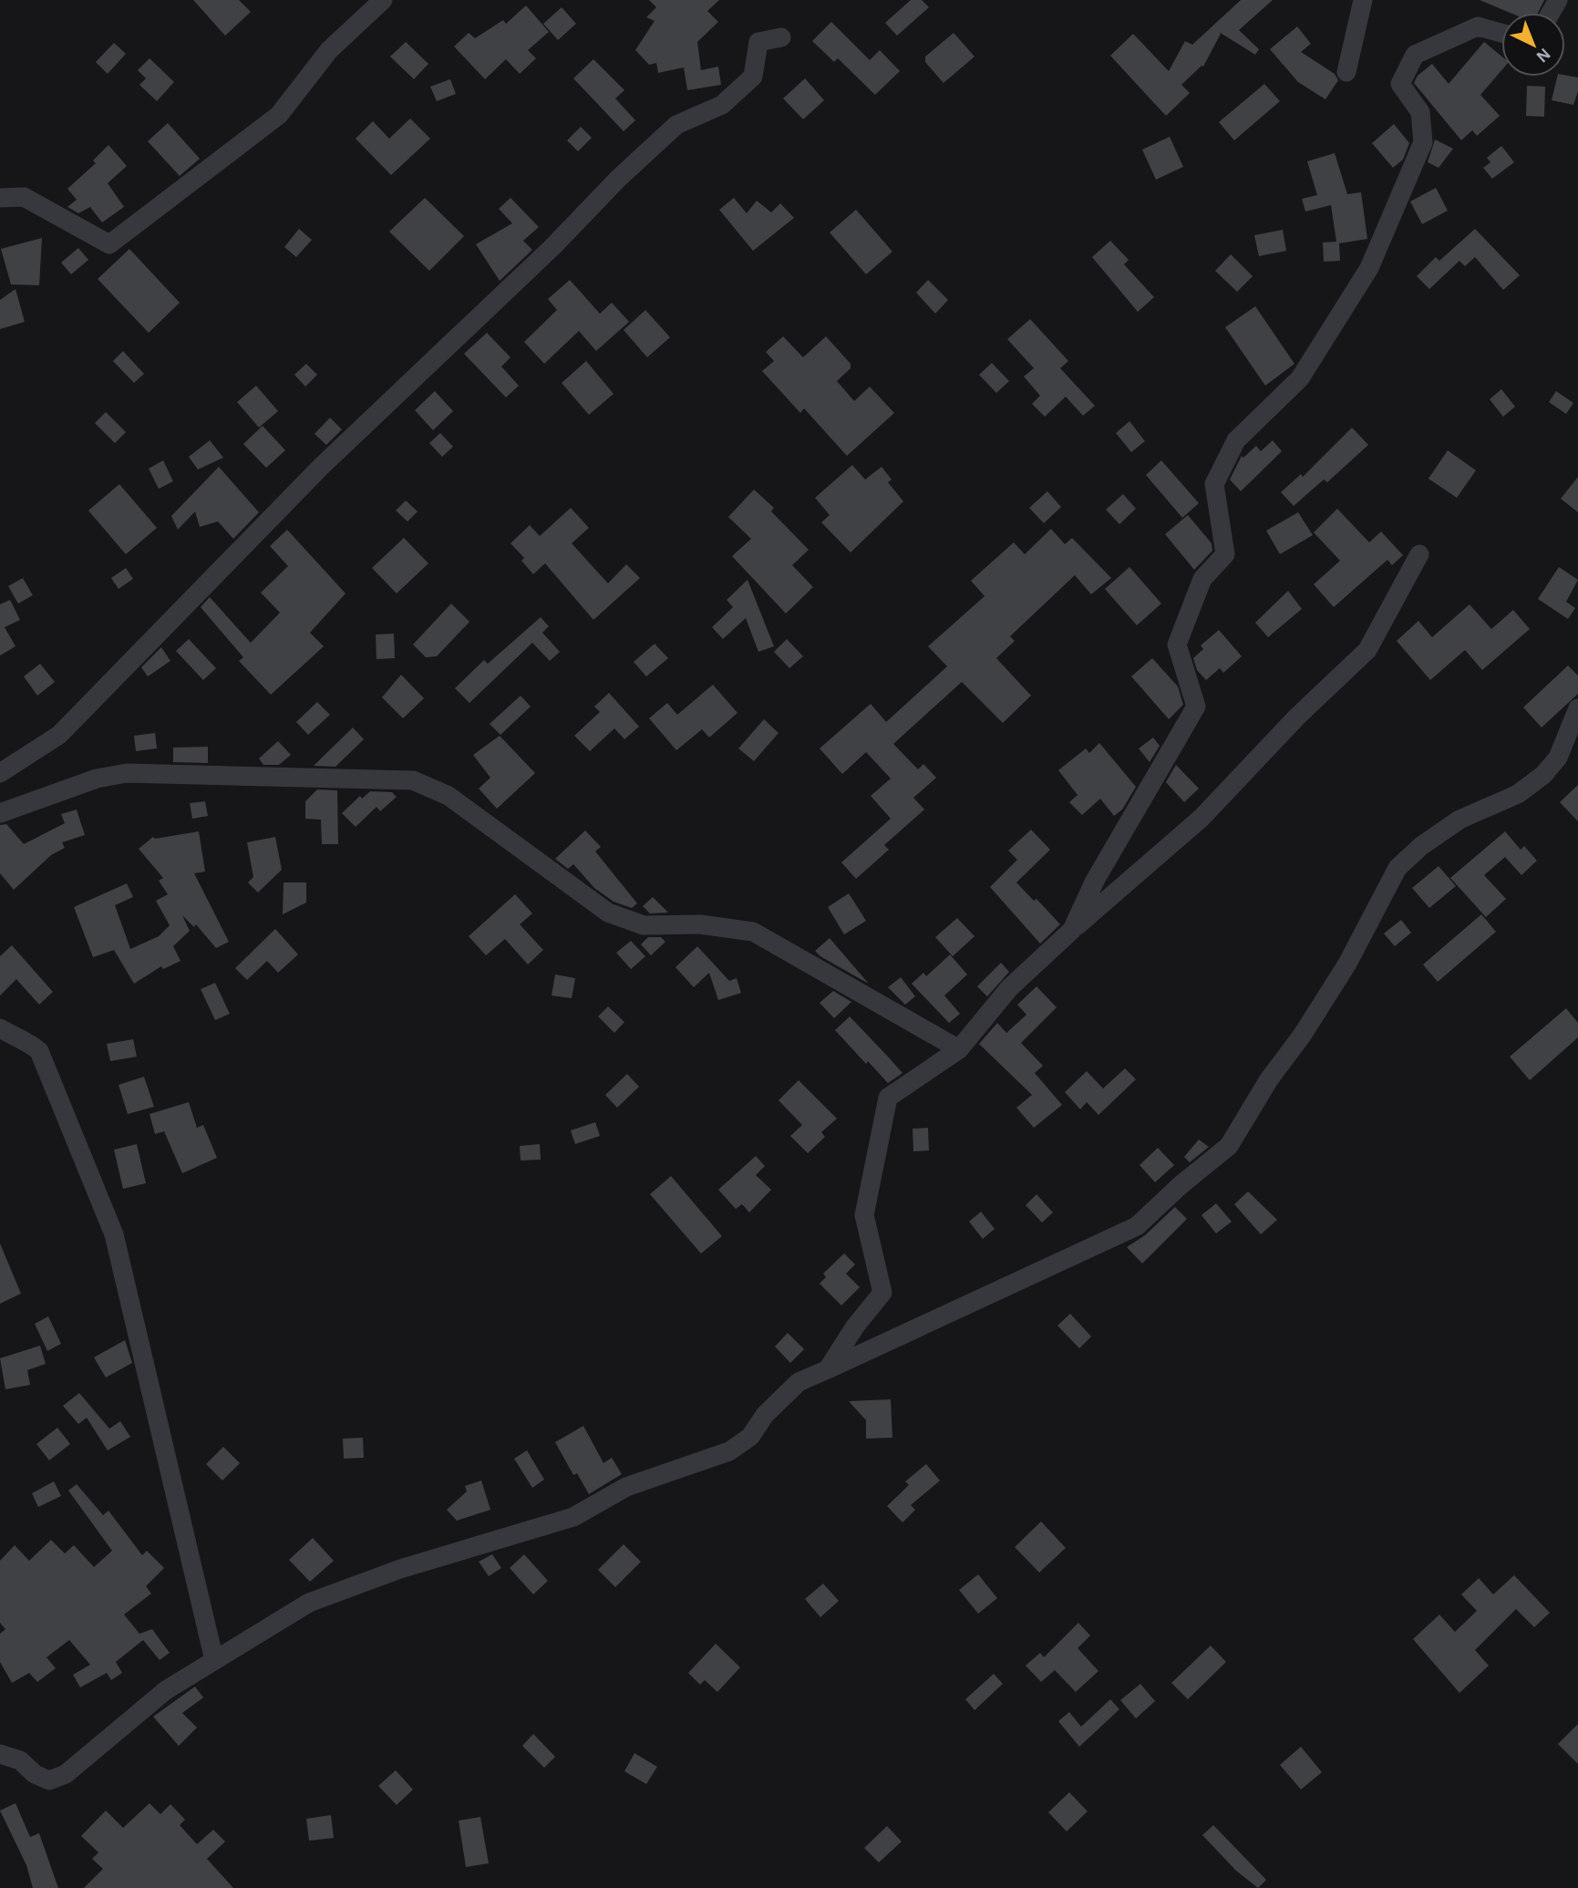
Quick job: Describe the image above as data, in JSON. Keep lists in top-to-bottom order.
{
  "north": "bottom right"
}
